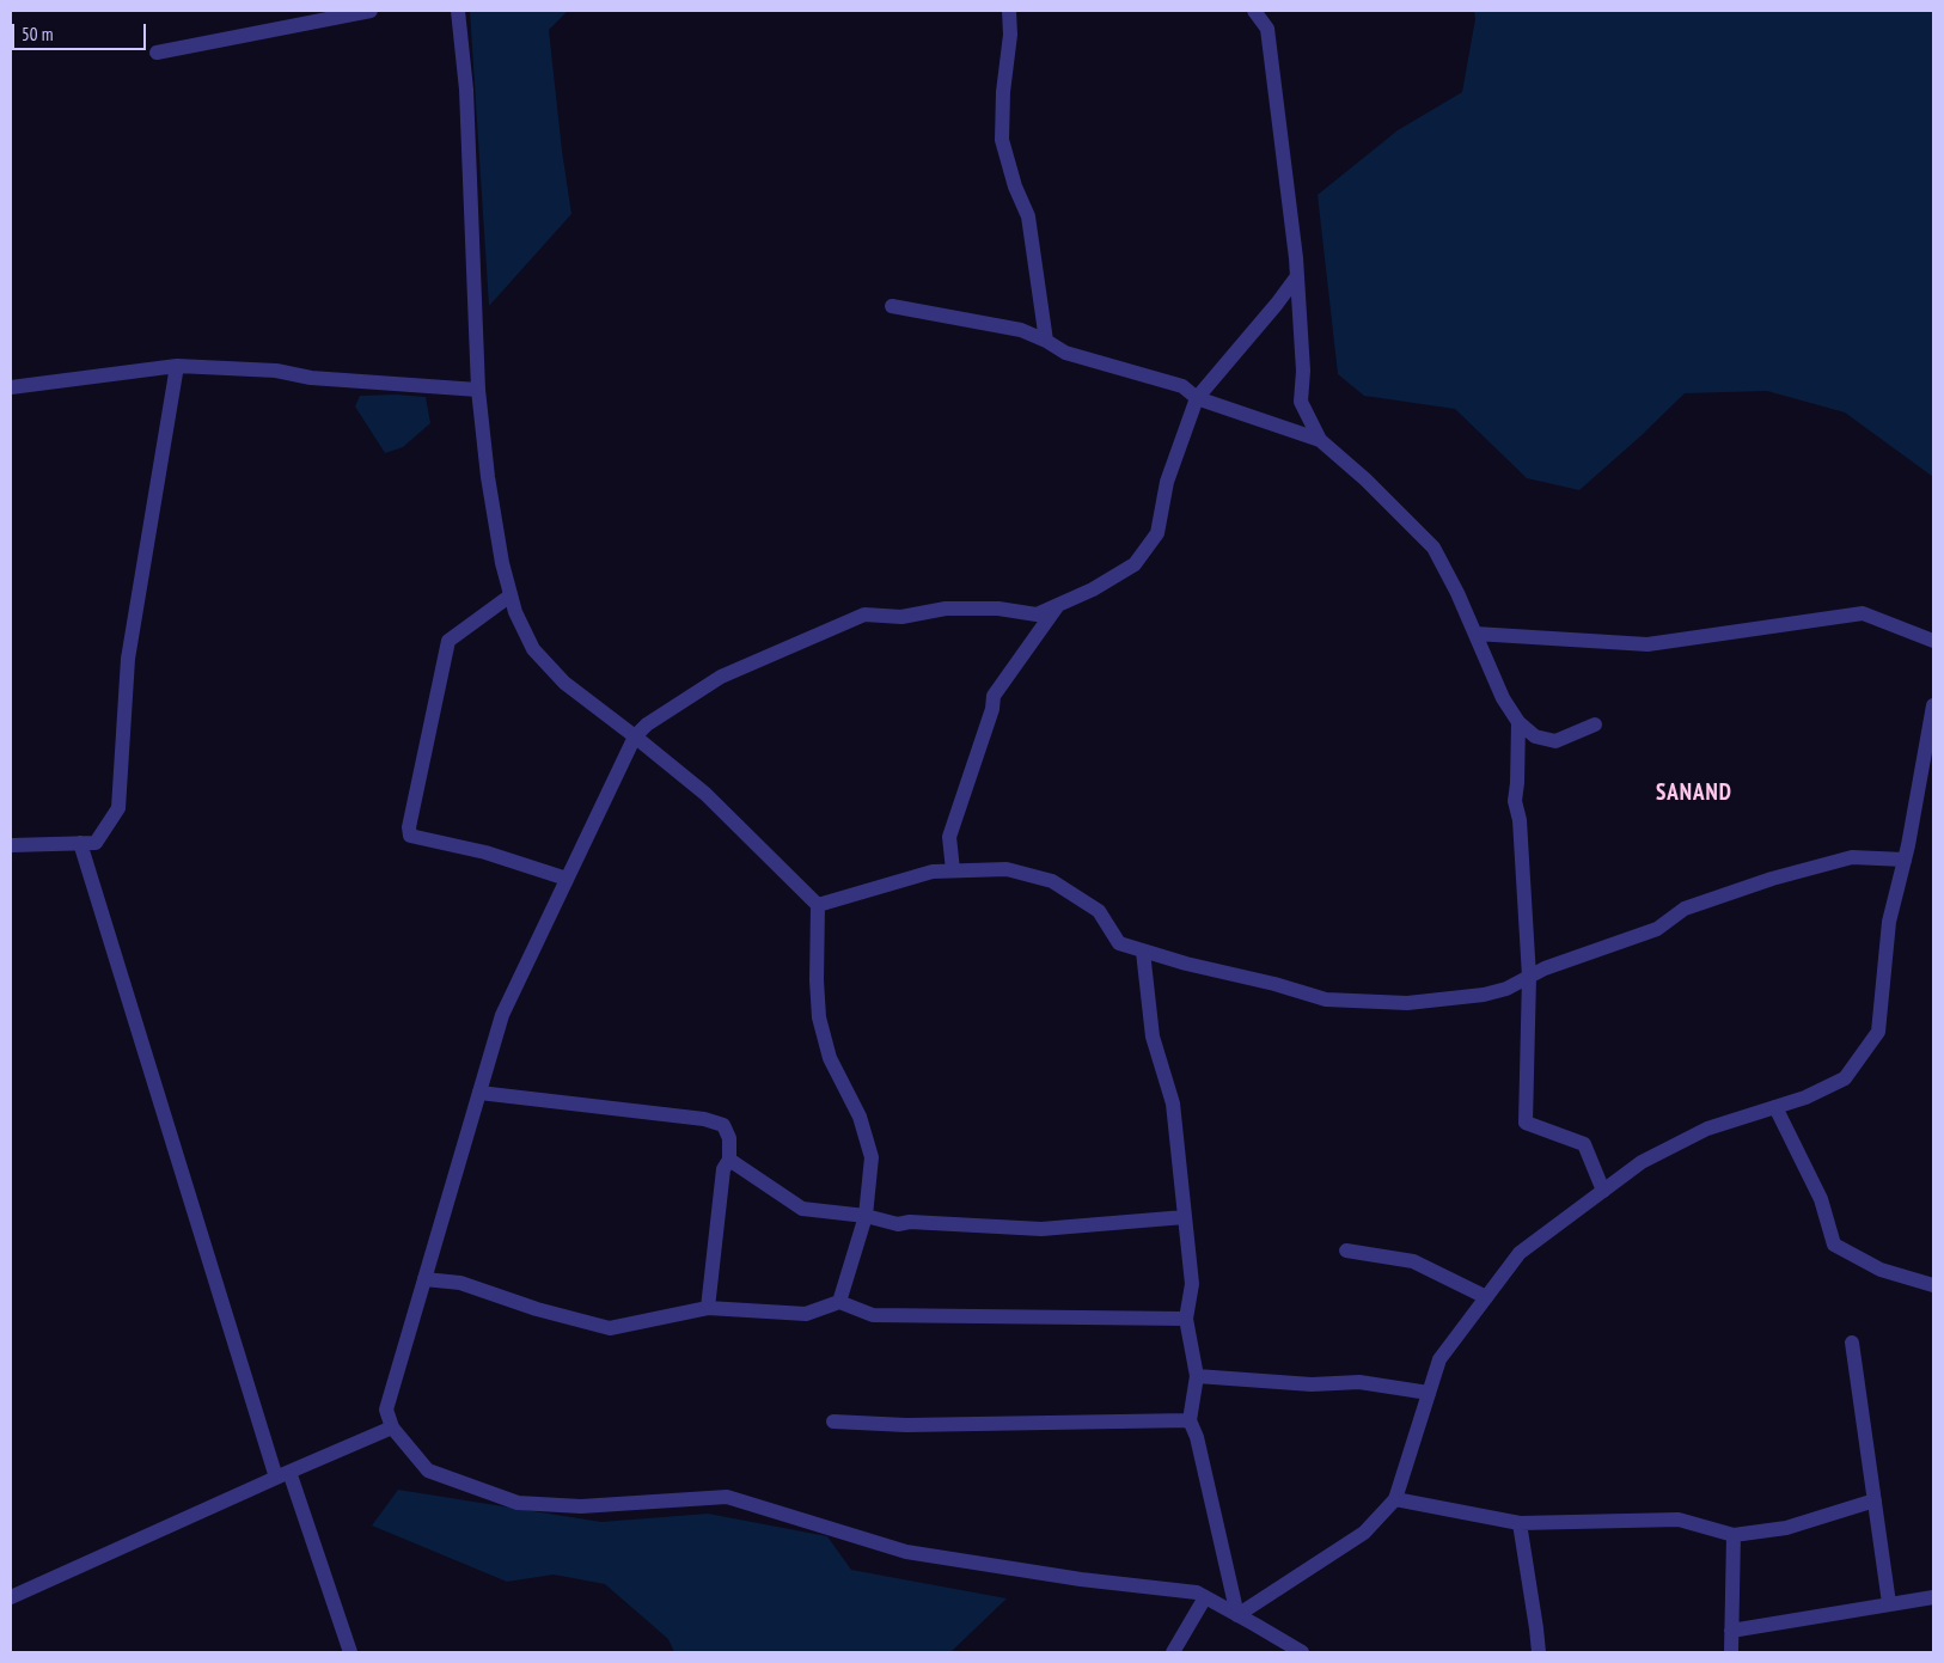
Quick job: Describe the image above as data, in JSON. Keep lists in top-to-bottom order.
{
  "districts": ["SANAND"],
  "scale_bar": "50 m"
}
